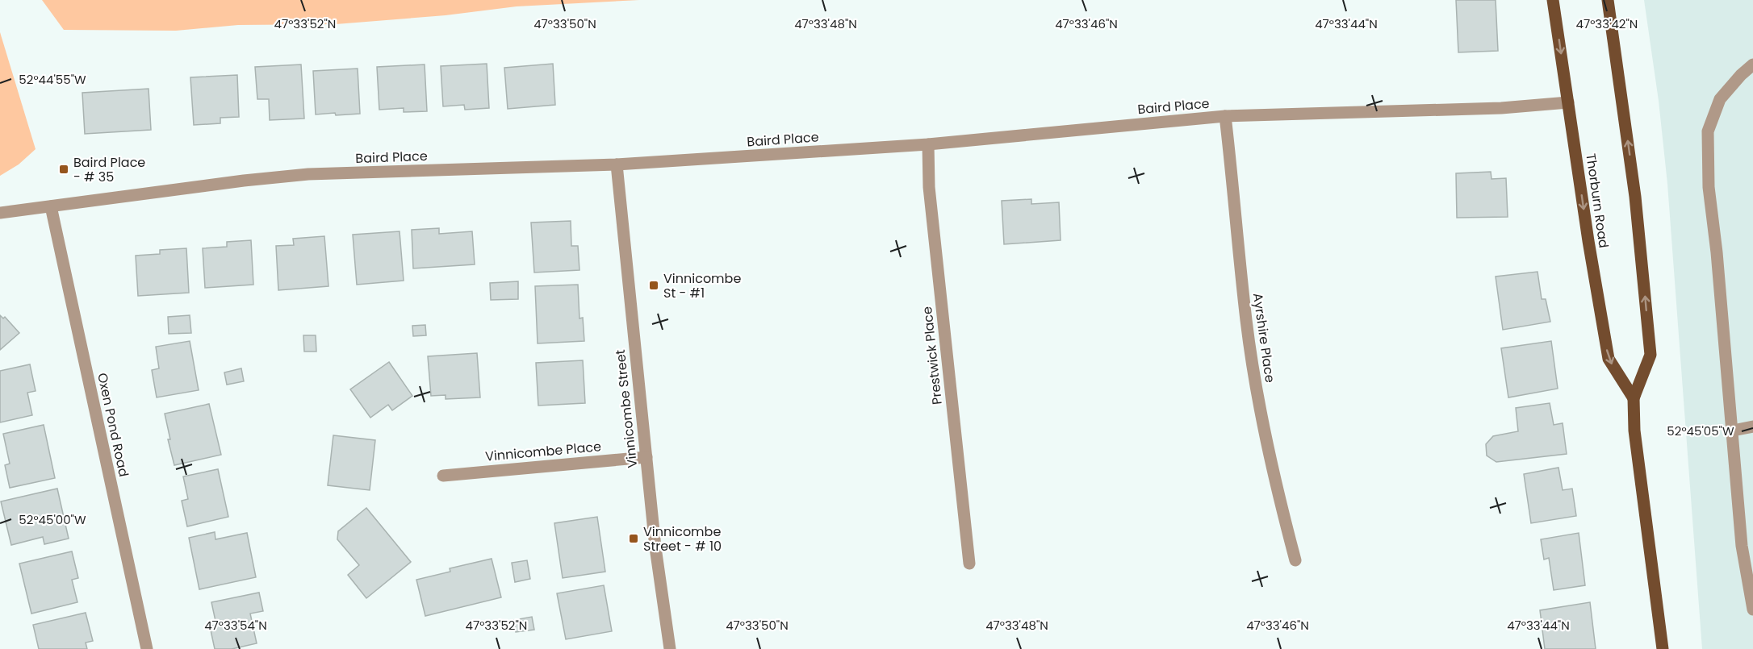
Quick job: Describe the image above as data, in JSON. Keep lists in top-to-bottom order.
{
  "streets": {
    "main road": ["Thorburn Road"],
    "street": [
      "Baird Place",
      "Ayrshire Place",
      "Prestwick Place",
      "Vinnicombe Street",
      "Oxen Pond Road",
      "Vinnicombe Place"
    ]
  },
  "crossings": [
    ["Baird Place", "Thorburn Road"],
    ["Baird Place", "Ayrshire Place"],
    ["Baird Place", "Prestwick Place"],
    ["Baird Place", "Vinnicombe Street"],
    ["Baird Place", "Oxen Pond Road"],
    ["Vinnicombe Street", "Vinnicombe Place"]
  ],
  "places": {
    "transit": ["Baird Place - # 35", "Vinnicombe St - #1", "Vinnicombe Street - # 10"]
  },
  "coordinates": [
    "47°33'52\"N",
    "47°33'50\"N",
    "47°33'48\"N",
    "47°33'46\"N",
    "47°33'44\"N",
    "47°33'42\"N",
    "52°44'55\"W",
    "52°45'05\"W",
    "52°45'00\"W",
    "47°33'54\"N"
  ]
}
